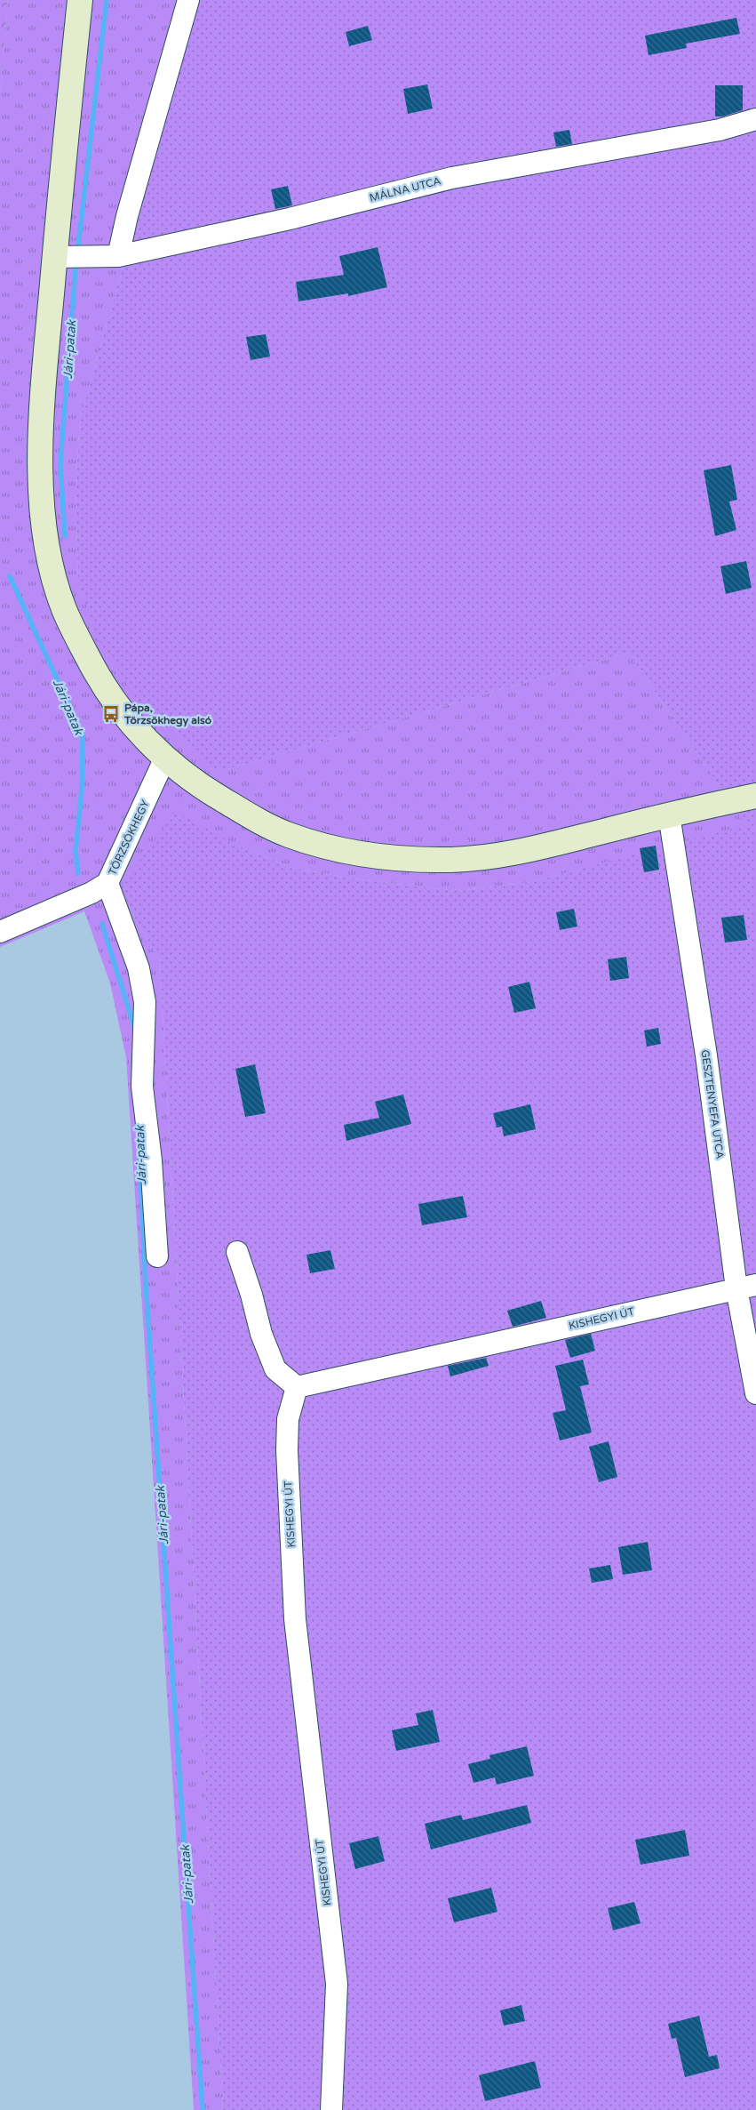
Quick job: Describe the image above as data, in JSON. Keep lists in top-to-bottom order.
{
  "streets": {
    "street": [
      "MÁLNA UTCA",
      "TÖRZSÖKHEGY",
      "GESZTENYEFA UTCA",
      "KISHEGYI ÚT"
    ]
  },
  "crossings": [
    ["GESZTENYEFA UTCA", "KISHEGYI ÚT"]
  ],
  "water": ["Jári-patak"],
  "places": {
    "bus stop": ["Pápa, Törzsökhegy alsó"]
  }
}
